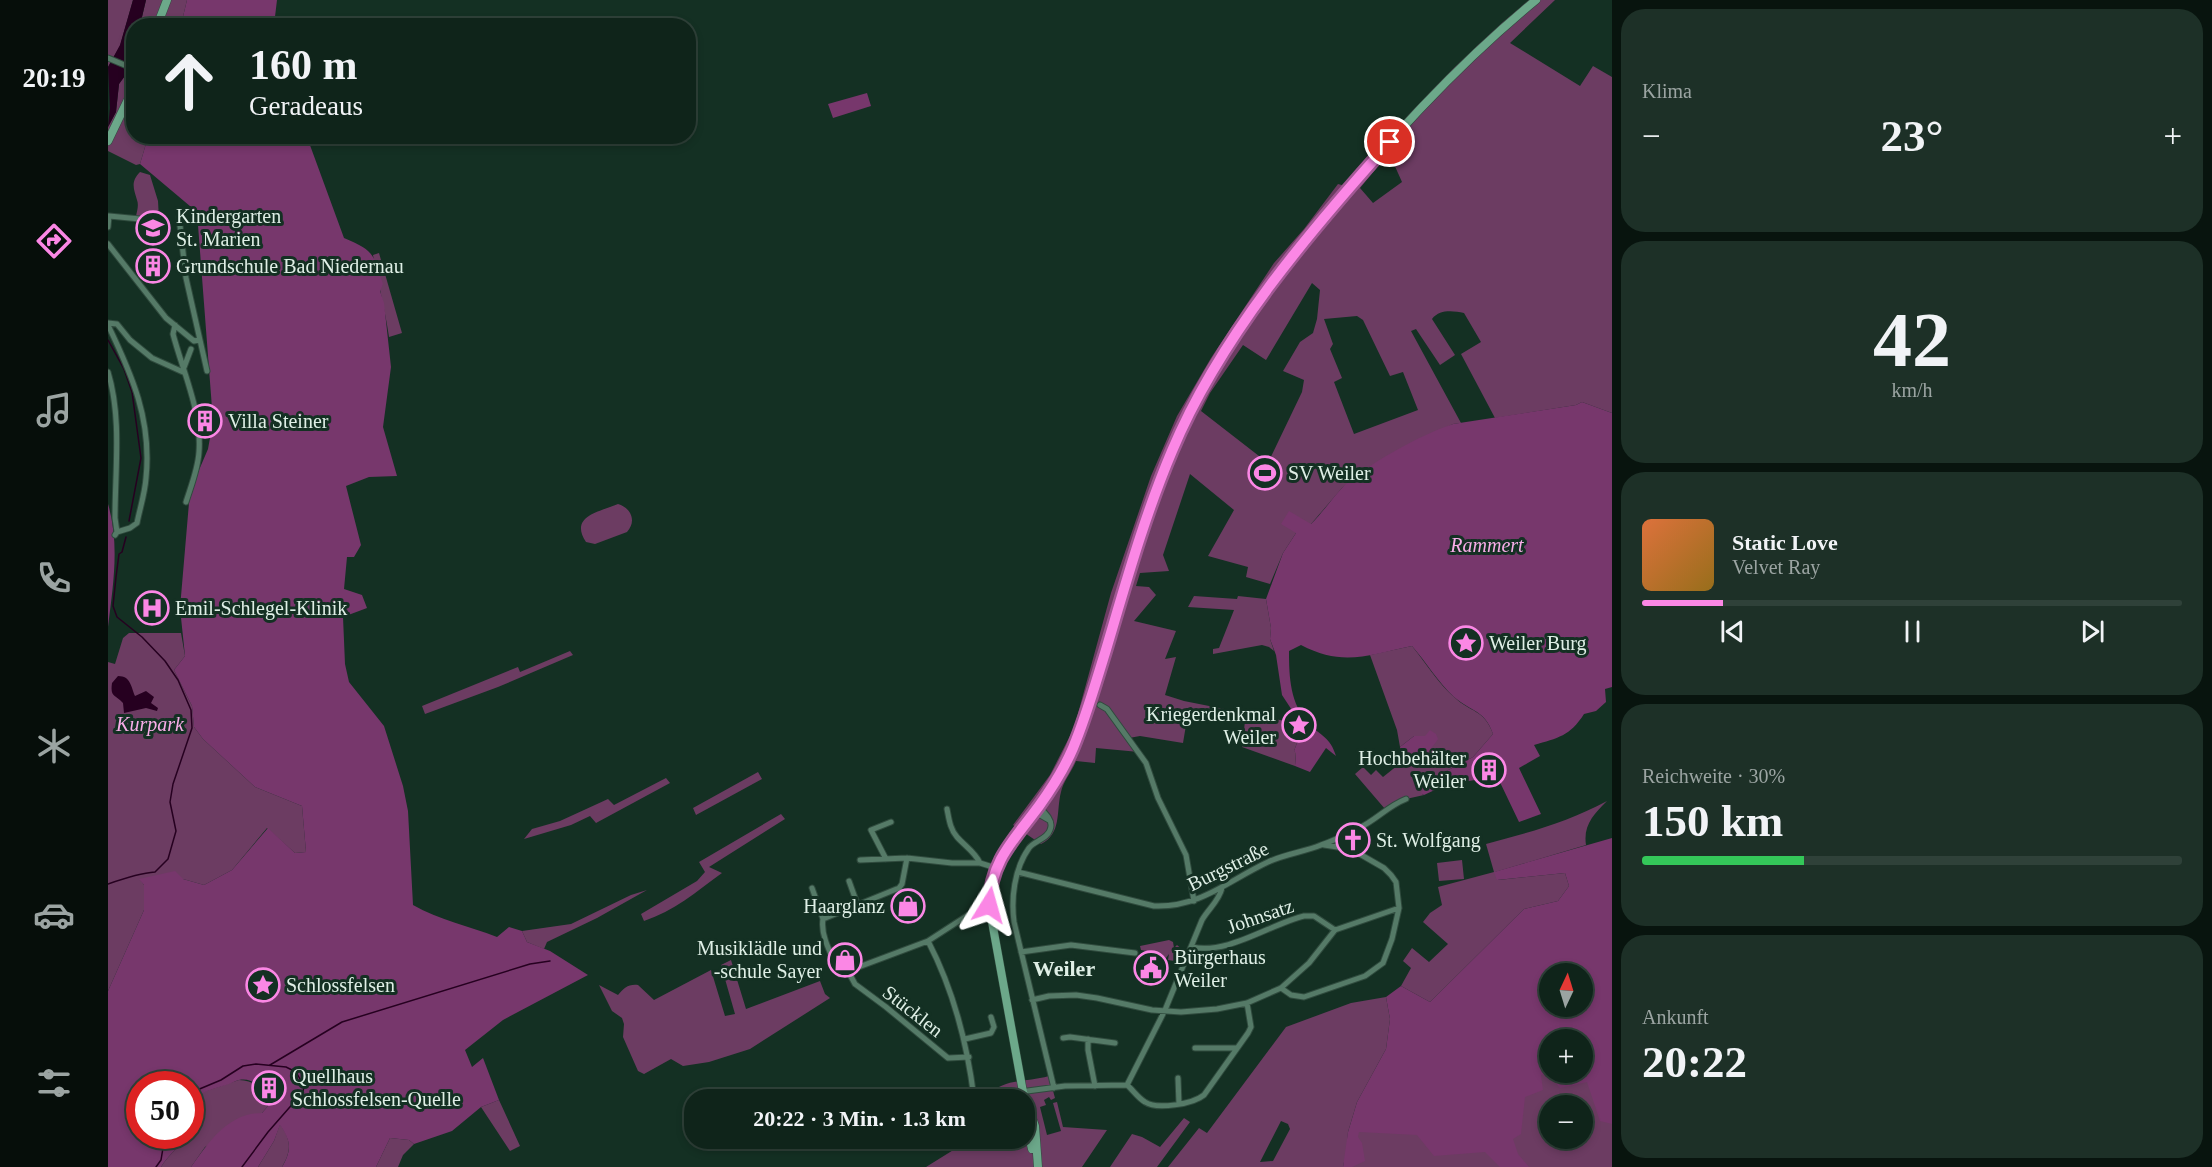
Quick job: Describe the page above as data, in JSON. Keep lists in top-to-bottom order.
{
  "streets": {
    "street": ["Burgstraße", "Johnsatz", "Stücklen"]
  },
  "districts": ["Weiler"],
  "parks": ["Rammert", "Kurpark"],
  "places": {
    "school or university": ["Kindergarten St. Marien"],
    "building": [
      "Grundschule Bad Niedernau",
      "Villa Steiner",
      "Hochbehälter Weiler",
      "Quellhaus Schlossfelsen-Quelle"
    ],
    "sports": ["SV Weiler"],
    "hospital": ["Emil-Schlegel-Klinik"],
    "place": ["Weiler Burg", "Kriegerdenkmal Weiler", "Schlossfelsen"],
    "church": ["St. Wolfgang"],
    "shop": ["Haarglanz", "Musiklädle und -schule Sayer"],
    "public building": ["Bürgerhaus Weiler"]
  },
  "north": "top",
  "page": {
    "tabs": "20:19",
    "tile": [
      "Klima",
      ["42", "km/h"],
      ["Reichweite · 30%", "150 km"],
      ["Ankunft", "20:22"]
    ],
    "turn": ["160 m", "Geradeaus"],
    "heat": ["−", "23°", "+"],
    "song": ["Static Love", "Velvet Ray"],
    "map_buttons": ["+", "−"],
    "limit": "50",
    "trip": "20:22 · 3 Min. · 1.3 km"
  }
}
